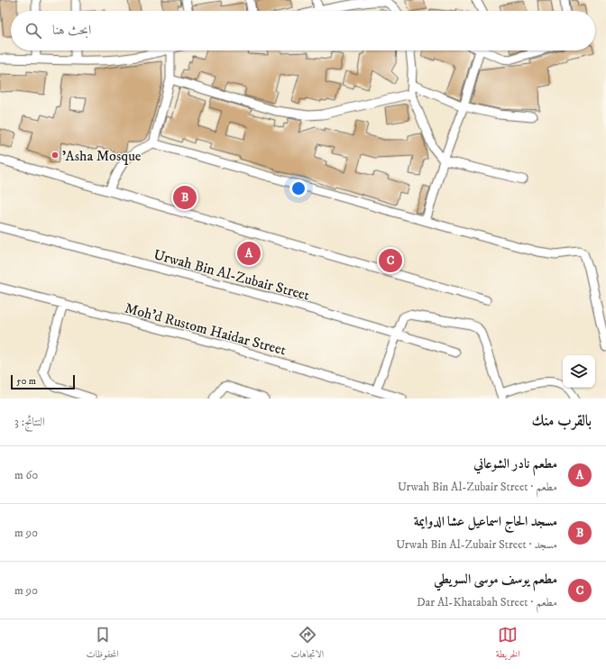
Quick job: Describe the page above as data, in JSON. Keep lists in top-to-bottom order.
{
  "streets": {
    "street": ["Urwah Bin Al-Zubair Street", "Moh'd Rustom Haidar Street"]
  },
  "places": ["'Asha Mosque"],
  "scale_bar": "50 m",
  "page": {
    "search": "ابحث هنا",
    "pins": ["B", "A", "C"],
    "scale": "50 m",
    "heading": ["بالقرب منك", "النتائج: 3"],
    "list": [
      {
        "mark": "A",
        "name": "مطعم نادر الشوعاني",
        "note": "مطعم · Urwah Bin Al-Zubair Street",
        "value": "60 m"
      },
      {
        "mark": "B",
        "name": "مسجد الحاج اسماعيل عشا الدوايمة",
        "note": "مسجد · Urwah Bin Al-Zubair Street",
        "value": "90 m"
      },
      {
        "mark": "C",
        "name": "مطعم يوسف موسى السويطي",
        "note": "مطعم · Dar Al-Khatabah Street",
        "value": "90 m"
      }
    ],
    "nav": ["الخريطة", "الاتجاهات", "المحفوظات"]
  }
}
